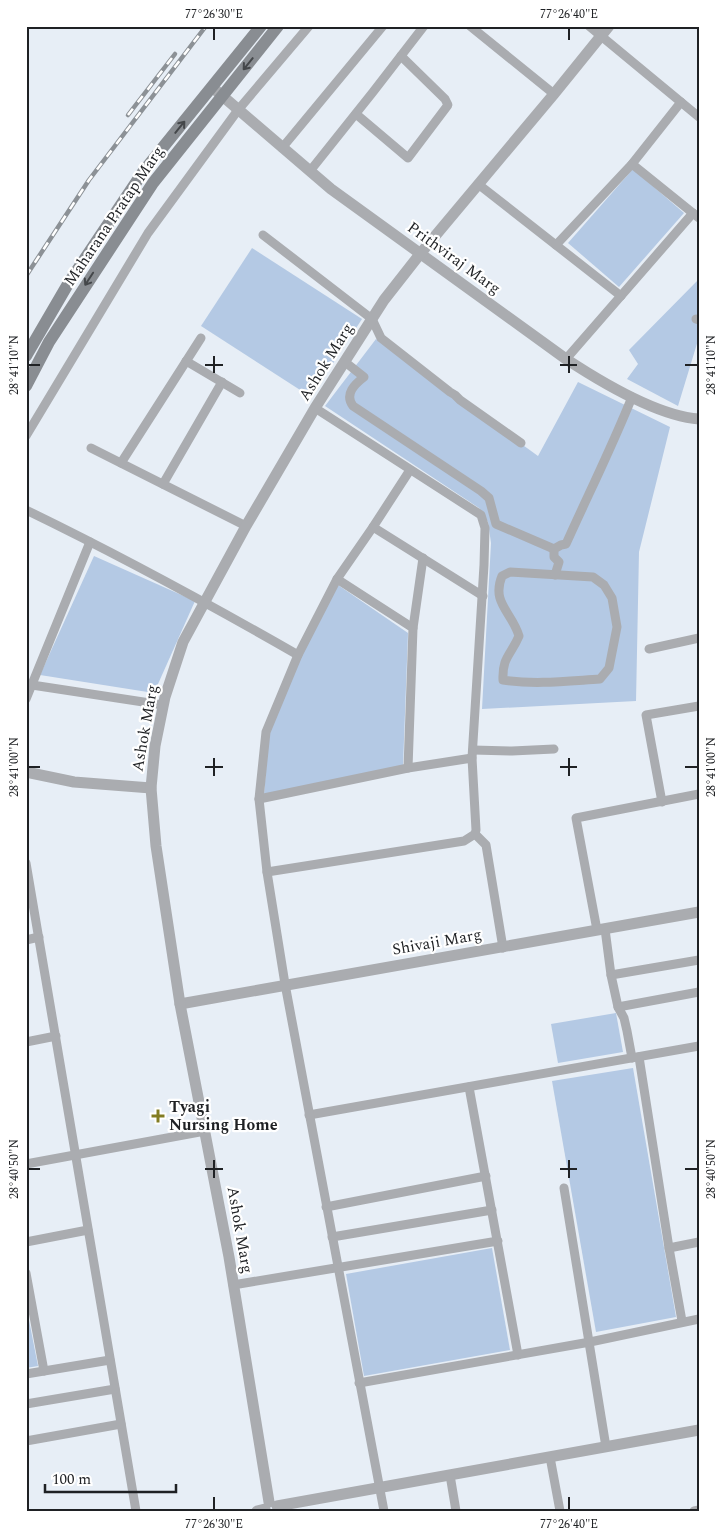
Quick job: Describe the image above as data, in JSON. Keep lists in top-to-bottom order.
{
  "streets": {
    "main road": ["Maharana Pratap Marg"],
    "street": ["Prithviraj Marg", "Ashok Marg", "Shivaji Marg"]
  },
  "crossings": [
    ["Maharana Pratap Marg", "Prithviraj Marg"],
    ["Prithviraj Marg", "Ashok Marg"],
    ["Ashok Marg", "Shivaji Marg"]
  ],
  "places": {
    "health": ["Tyagi Nursing Home"]
  },
  "scale_bar": "100 m",
  "coordinates": [
    "77°26'30\"E",
    "77°26'40\"E",
    "28°41'10\"N",
    "28°41'00\"N",
    "28°40'50\"N"
  ]
}
